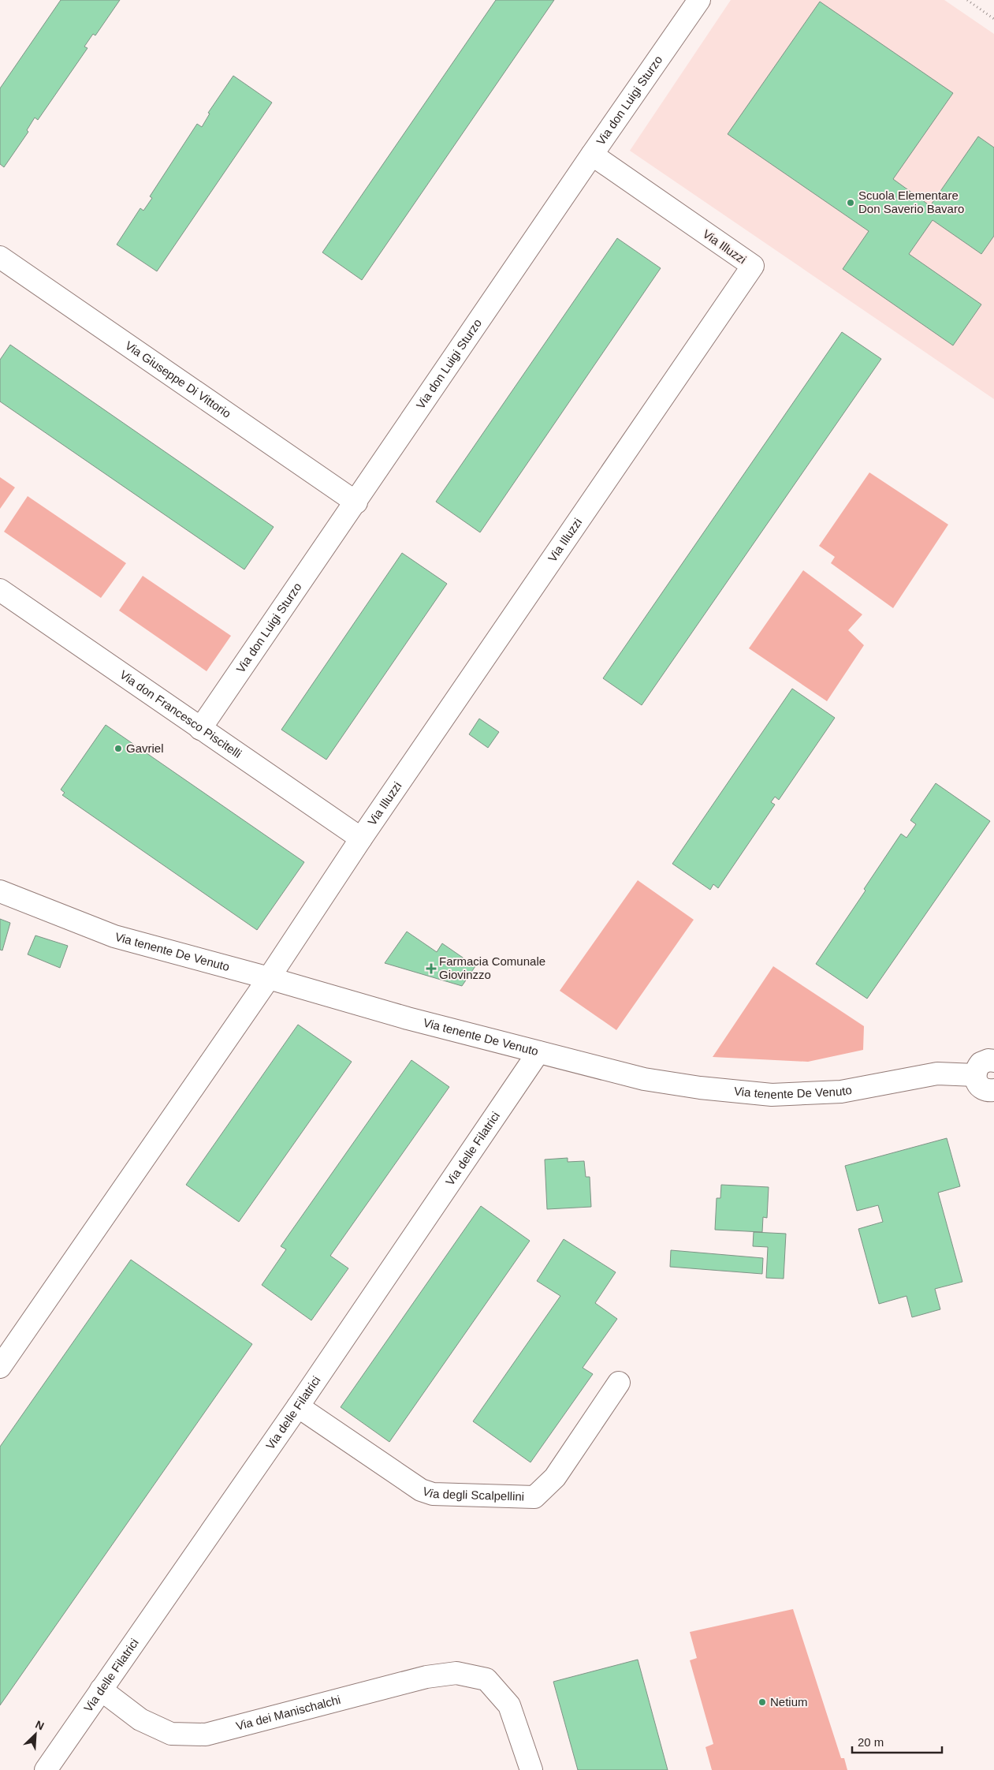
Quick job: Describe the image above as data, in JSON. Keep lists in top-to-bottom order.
{
  "streets": {
    "street": [
      "Via don Luigi Sturzo",
      "Via Illuzzi",
      "Via Giuseppe Di Vittorio",
      "Via don Francesco Piscitelli",
      "Via tenente De Venuto",
      "Via delle Filatrici",
      "Via degli Scalpellini",
      "Via dei Manischalchi"
    ]
  },
  "crossings": [
    ["Via don Luigi Sturzo", "Via Illuzzi"],
    ["Via don Luigi Sturzo", "Via Giuseppe Di Vittorio"],
    ["Via don Luigi Sturzo", "Via don Francesco Piscitelli"],
    ["Via Illuzzi", "Via don Francesco Piscitelli"],
    ["Via Illuzzi", "Via tenente De Venuto"],
    ["Via tenente De Venuto", "Via delle Filatrici"],
    ["Via delle Filatrici", "Via degli Scalpellini"],
    ["Via delle Filatrici", "Via dei Manischalchi"]
  ],
  "places": {
    "other": ["Scuola Elementare Don Saverio Bavaro", "Gavriel", "Netium"],
    "health": ["Farmacia Comunale Giovinzzo"]
  },
  "scale_bar": "20 m",
  "north": "top right"
}
